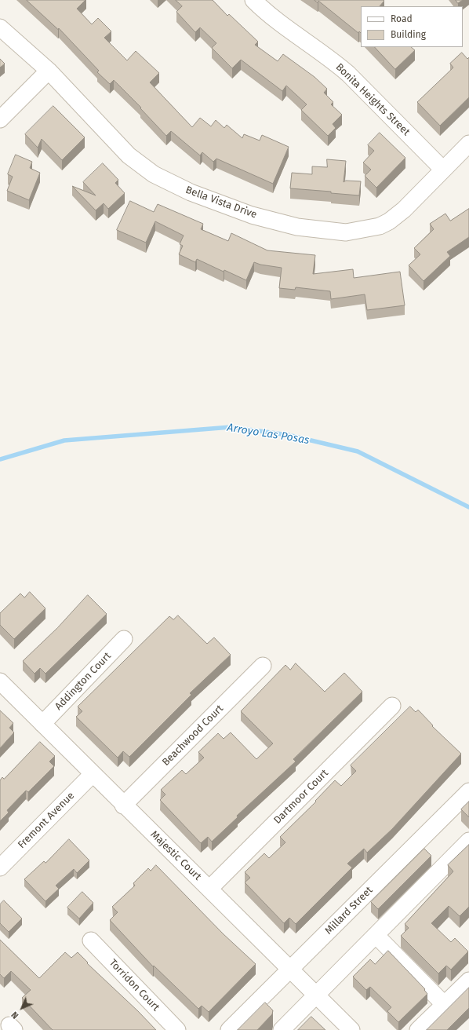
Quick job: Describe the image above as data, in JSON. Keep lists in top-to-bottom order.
{
  "streets": {
    "street": [
      "Bonita Heights Street",
      "Bella Vista Drive",
      "Addington Court",
      "Beachwood Court",
      "Dartmoor Court",
      "Fremont Avenue",
      "Majestic Court",
      "Millard Street",
      "Torridon Court"
    ]
  },
  "crossings": [
    ["Bonita Heights Street", "Bella Vista Drive"],
    ["Addington Court", "Majestic Court"],
    ["Beachwood Court", "Majestic Court"],
    ["Dartmoor Court", "Majestic Court"],
    ["Fremont Avenue", "Majestic Court"],
    ["Majestic Court", "Millard Street"]
  ],
  "water": ["Arroyo Las Posas"],
  "legend": ["Road", "Building"],
  "north": "bottom left"
}
